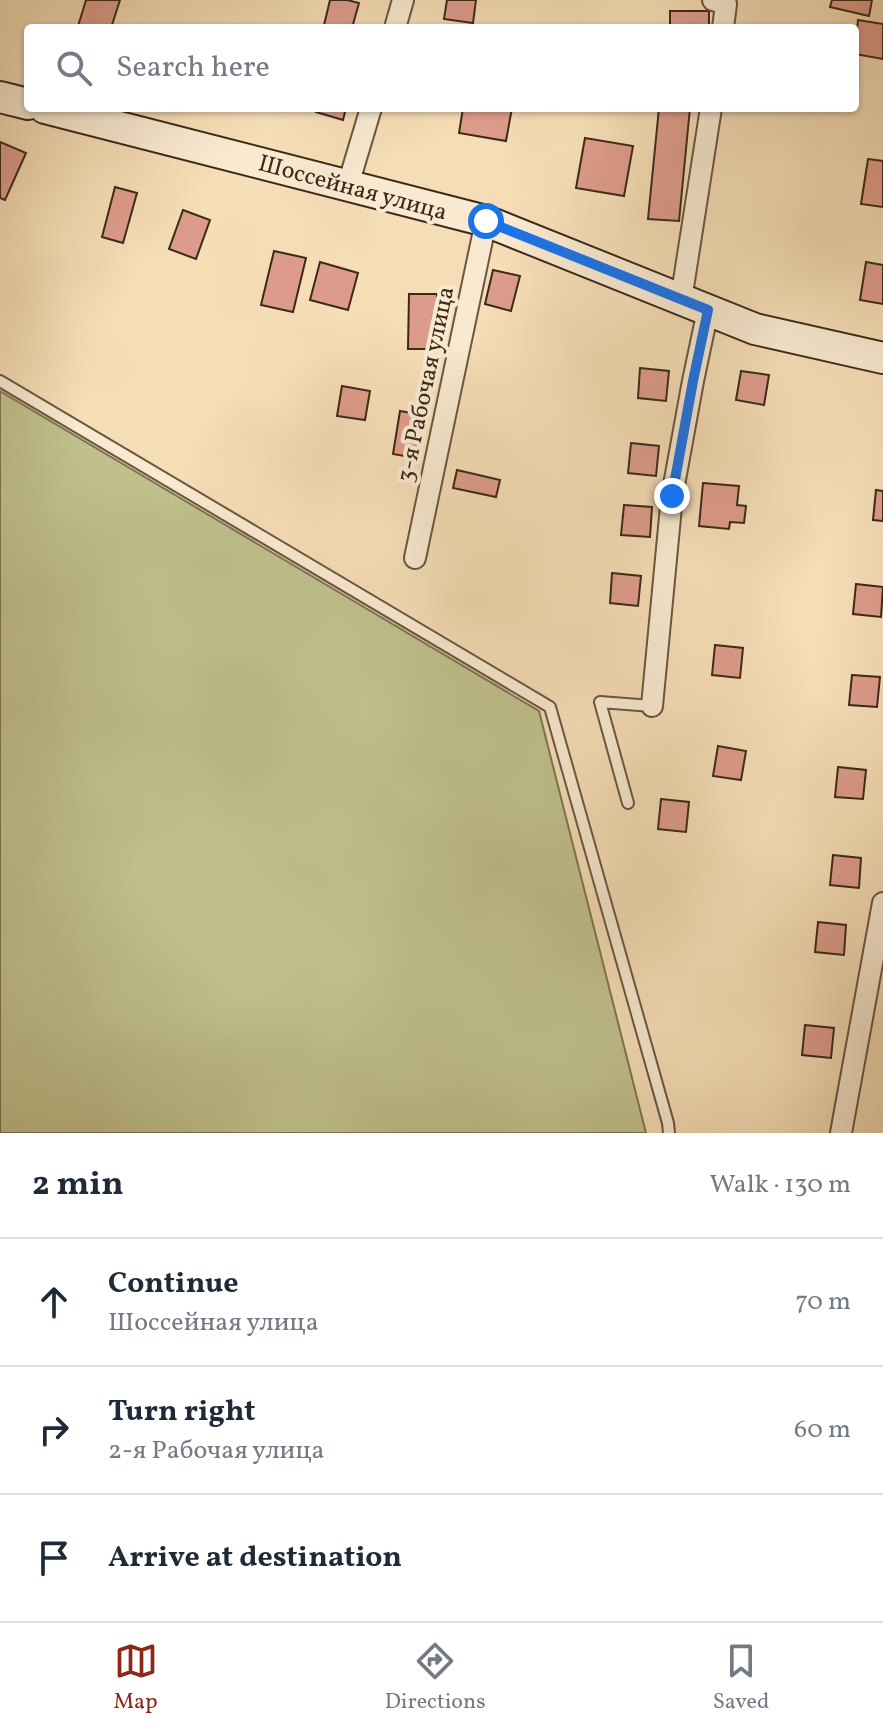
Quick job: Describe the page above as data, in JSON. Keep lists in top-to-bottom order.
{
  "streets": {
    "street": ["Шоссейная улица", "3-я Рабочая улица"]
  },
  "crossings": [
    ["Шоссейная улица", "3-я Рабочая улица"]
  ],
  "page": {
    "search": "Search here",
    "heading": ["2 min", "Walk · 130 m"],
    "list": [
      ["Continue", "Шоссейная улица", "70 m"],
      ["Turn right", "2-я Рабочая улица", "60 m"],
      "Arrive at destination"
    ],
    "nav": ["Map", "Directions", "Saved"]
  }
}
